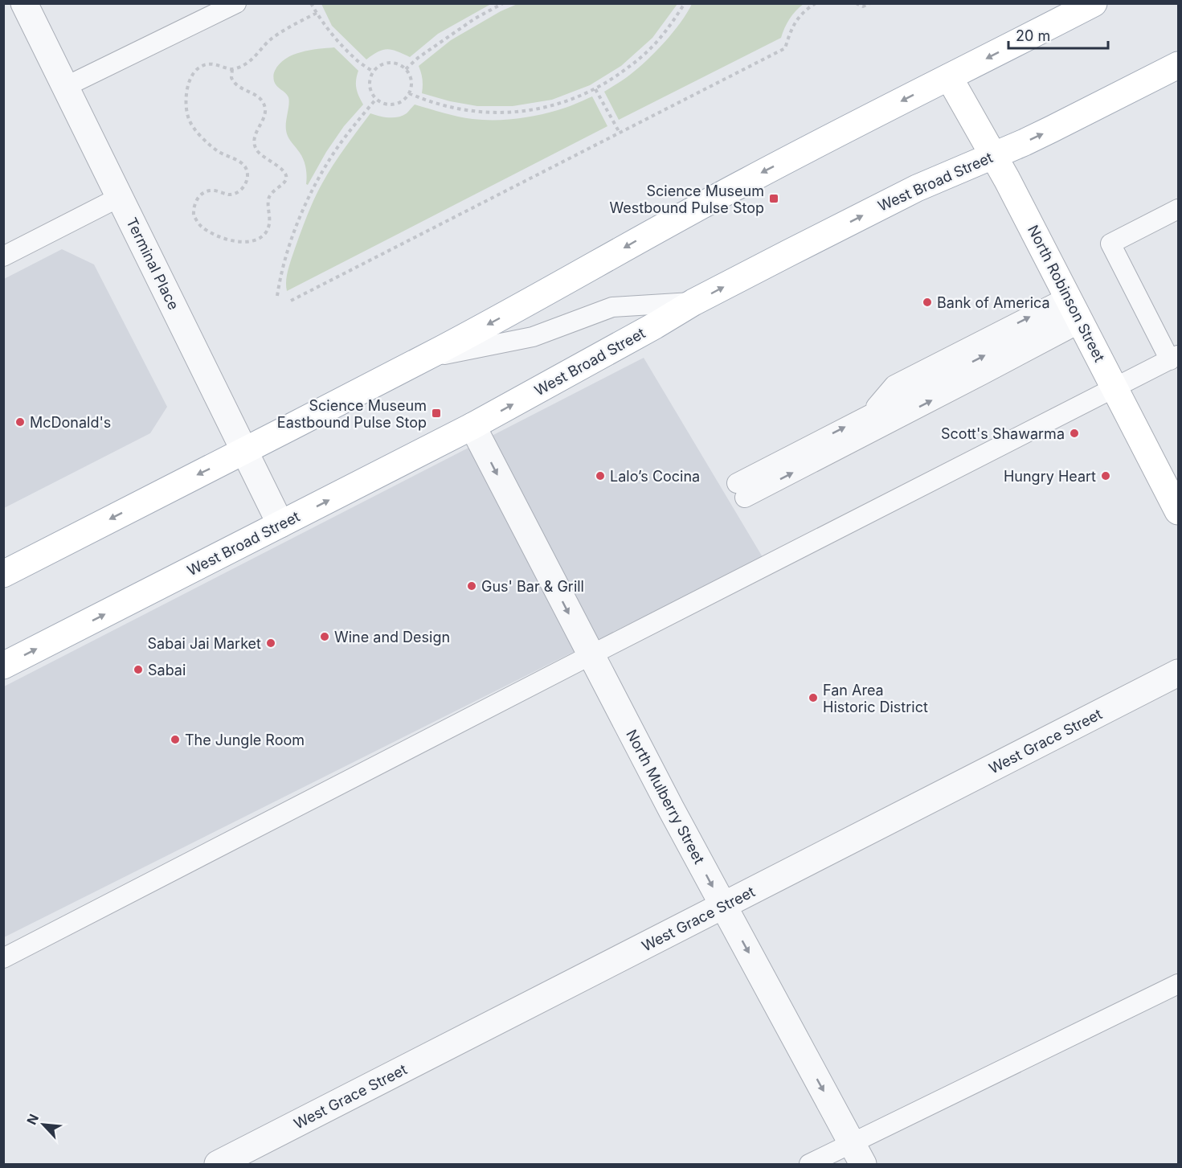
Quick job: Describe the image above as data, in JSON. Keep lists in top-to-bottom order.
{
  "streets": {
    "main road": ["West Broad Street", "North Robinson Street"],
    "street": ["Terminal Place", "West Grace Street", "North Mulberry Street"]
  },
  "crossings": [
    ["West Broad Street", "Terminal Place"],
    ["West Broad Street", "North Robinson Street"],
    ["West Broad Street", "North Mulberry Street"],
    ["West Grace Street", "North Mulberry Street"]
  ],
  "one_way": ["North Mulberry Street"],
  "places": {
    "transit": ["Science Museum Westbound Pulse Stop", "Science Museum Eastbound Pulse Stop"],
    "other": [
      "Bank of America",
      "McDonald's",
      "Scott's Shawarma",
      "Lalo’s Cocina",
      "Hungry Heart",
      "Gus' Bar & Grill",
      "Wine and Design",
      "Sabai Jai Market",
      "Sabai",
      "Fan Area Historic District",
      "The Jungle Room"
    ]
  },
  "scale_bar": "20 m",
  "north": "top left"
}
